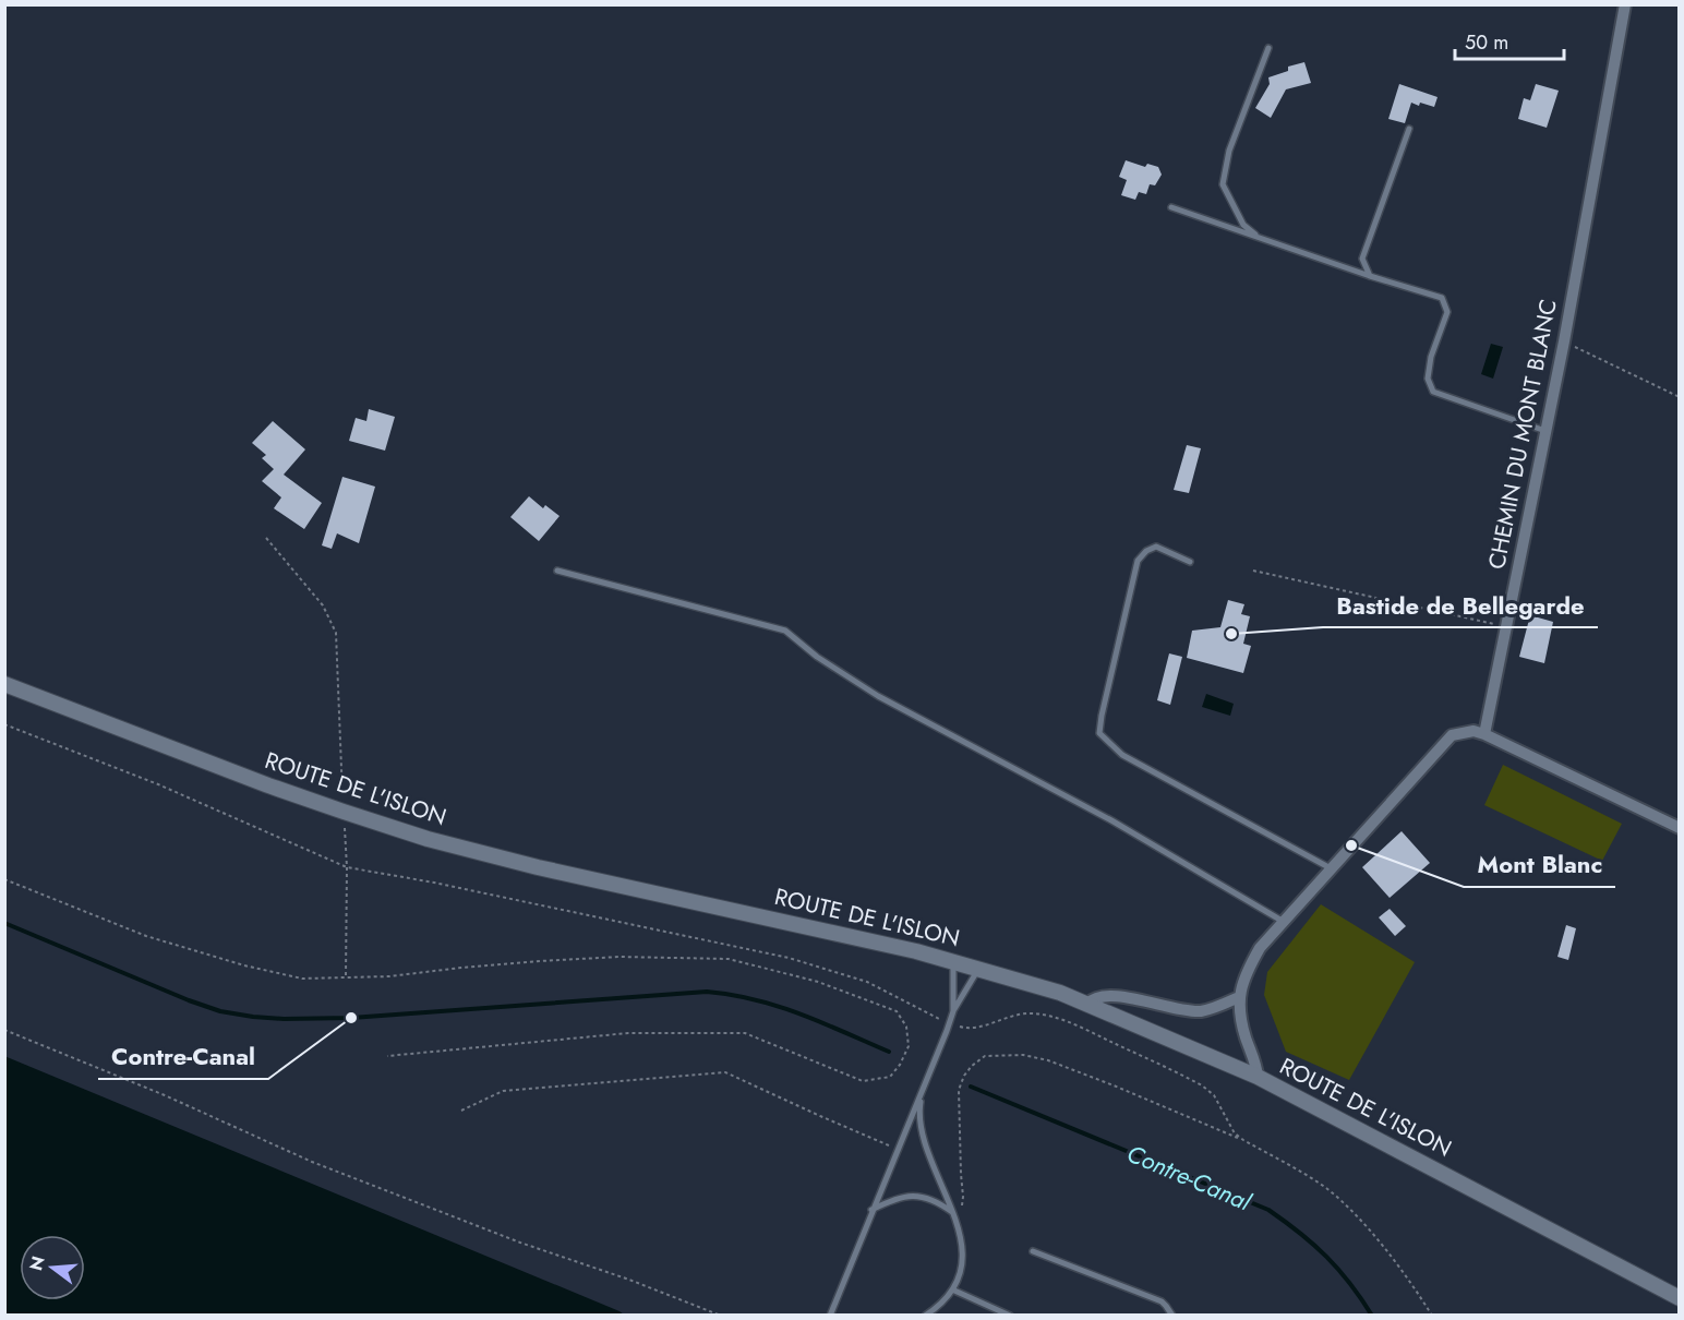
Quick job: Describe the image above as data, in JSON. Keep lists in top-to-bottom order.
{
  "streets": {
    "street": ["CHEMIN DU MONT BLANC", "ROUTE DE L'ISLON"]
  },
  "water": ["Contre-Canal"],
  "places": ["Bastide de Bellegarde", "Mont Blanc", "Contre-Canal"],
  "scale_bar": "50 m",
  "north": "left"
}
